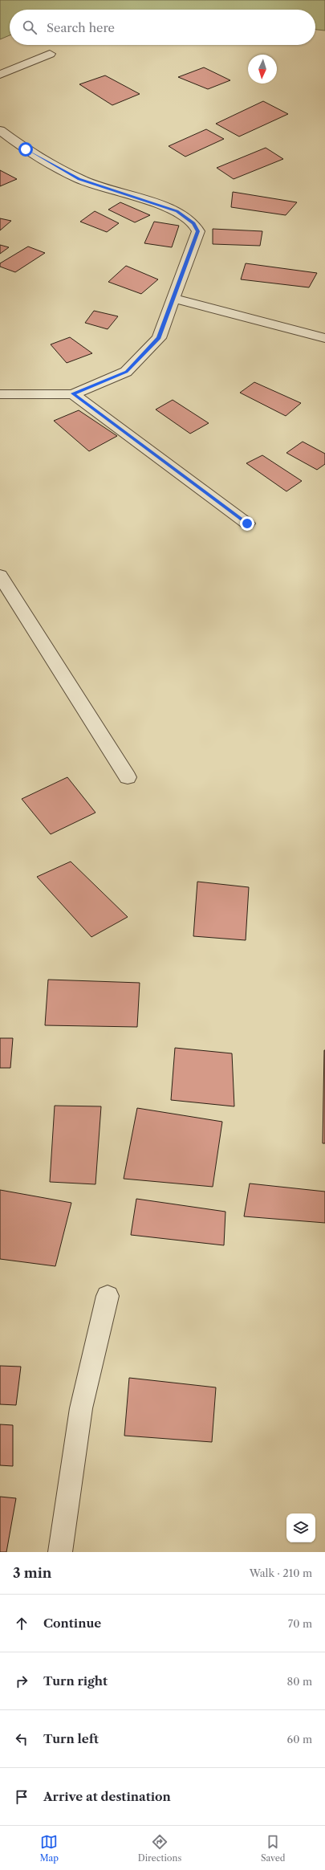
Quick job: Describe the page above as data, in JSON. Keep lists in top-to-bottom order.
{
  "north": "bottom",
  "page": {
    "search": "Search here",
    "heading": ["3 min", "Walk · 210 m"],
    "list": [
      ["Continue", "70 m"],
      ["Turn right", "80 m"],
      ["Turn left", "60 m"],
      "Arrive at destination"
    ],
    "nav": ["Map", "Directions", "Saved"]
  }
}
